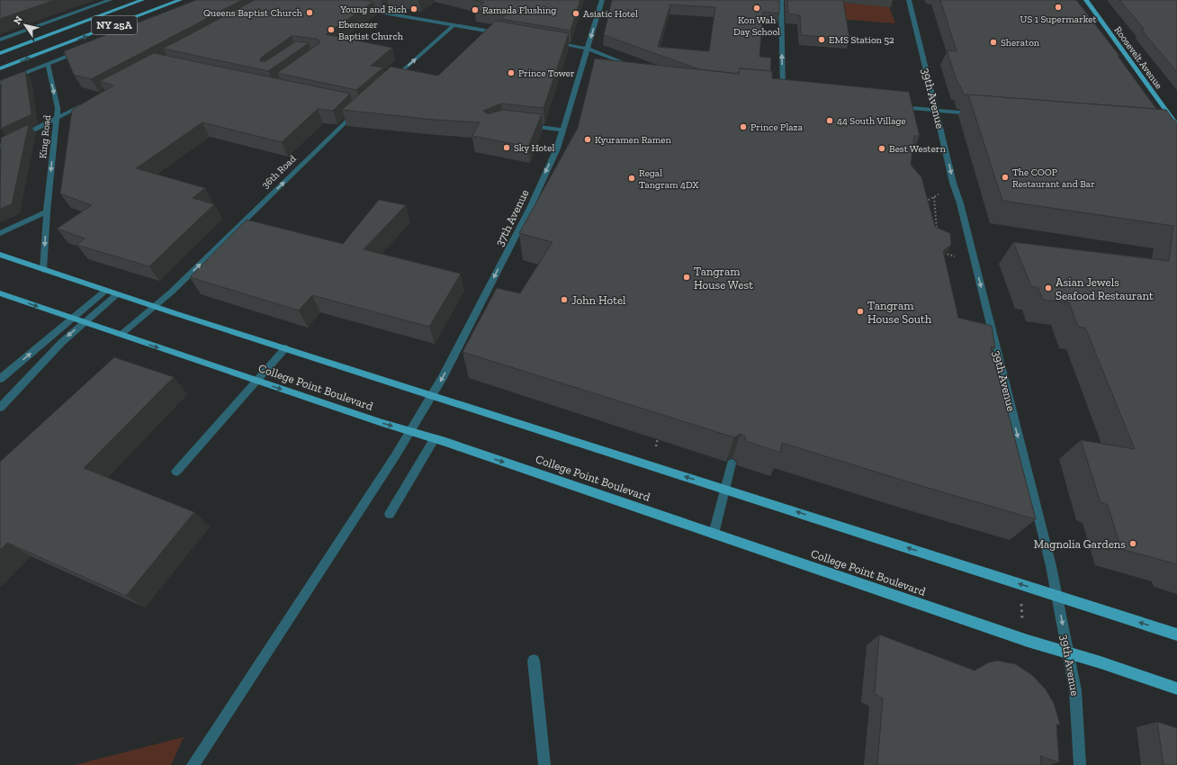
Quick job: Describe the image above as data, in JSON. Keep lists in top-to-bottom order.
{
  "streets": {
    "main road": ["NY 25A", "Roosevelt Avenue", "College Point Boulevard"],
    "street": [
      "39th Avenue",
      "King Road",
      "36th Road",
      "37th Avenue"
    ]
  },
  "crossings": [
    ["39th Avenue", "College Point Boulevard"],
    ["36th Road", "College Point Boulevard"],
    ["37th Avenue", "College Point Boulevard"]
  ],
  "one_way": [
    "39th Avenue",
    "King Road",
    "36th Road",
    "37th Avenue"
  ],
  "places": [
    "US 1 Supermarket",
    "Kon Wah Day School",
    "Young and Rich",
    "Ramada Flushing",
    "Queens Baptist Church",
    "Asiatic Hotel",
    "Ebenezer Baptist Church",
    "EMS Station 52",
    "Sheraton",
    "Prince Tower",
    "44 South Village",
    "Prince Plaza",
    "Kyuramen Ramen",
    "Sky Hotel",
    "Best Western",
    "The COOP Restaurant and Bar",
    "Regal Tangram 4DX",
    "Tangram House West",
    "Asian Jewels Seafood Restaurant",
    "John Hotel",
    "Tangram House South",
    "Magnolia Gardens"
  ],
  "north": "top left"
}
